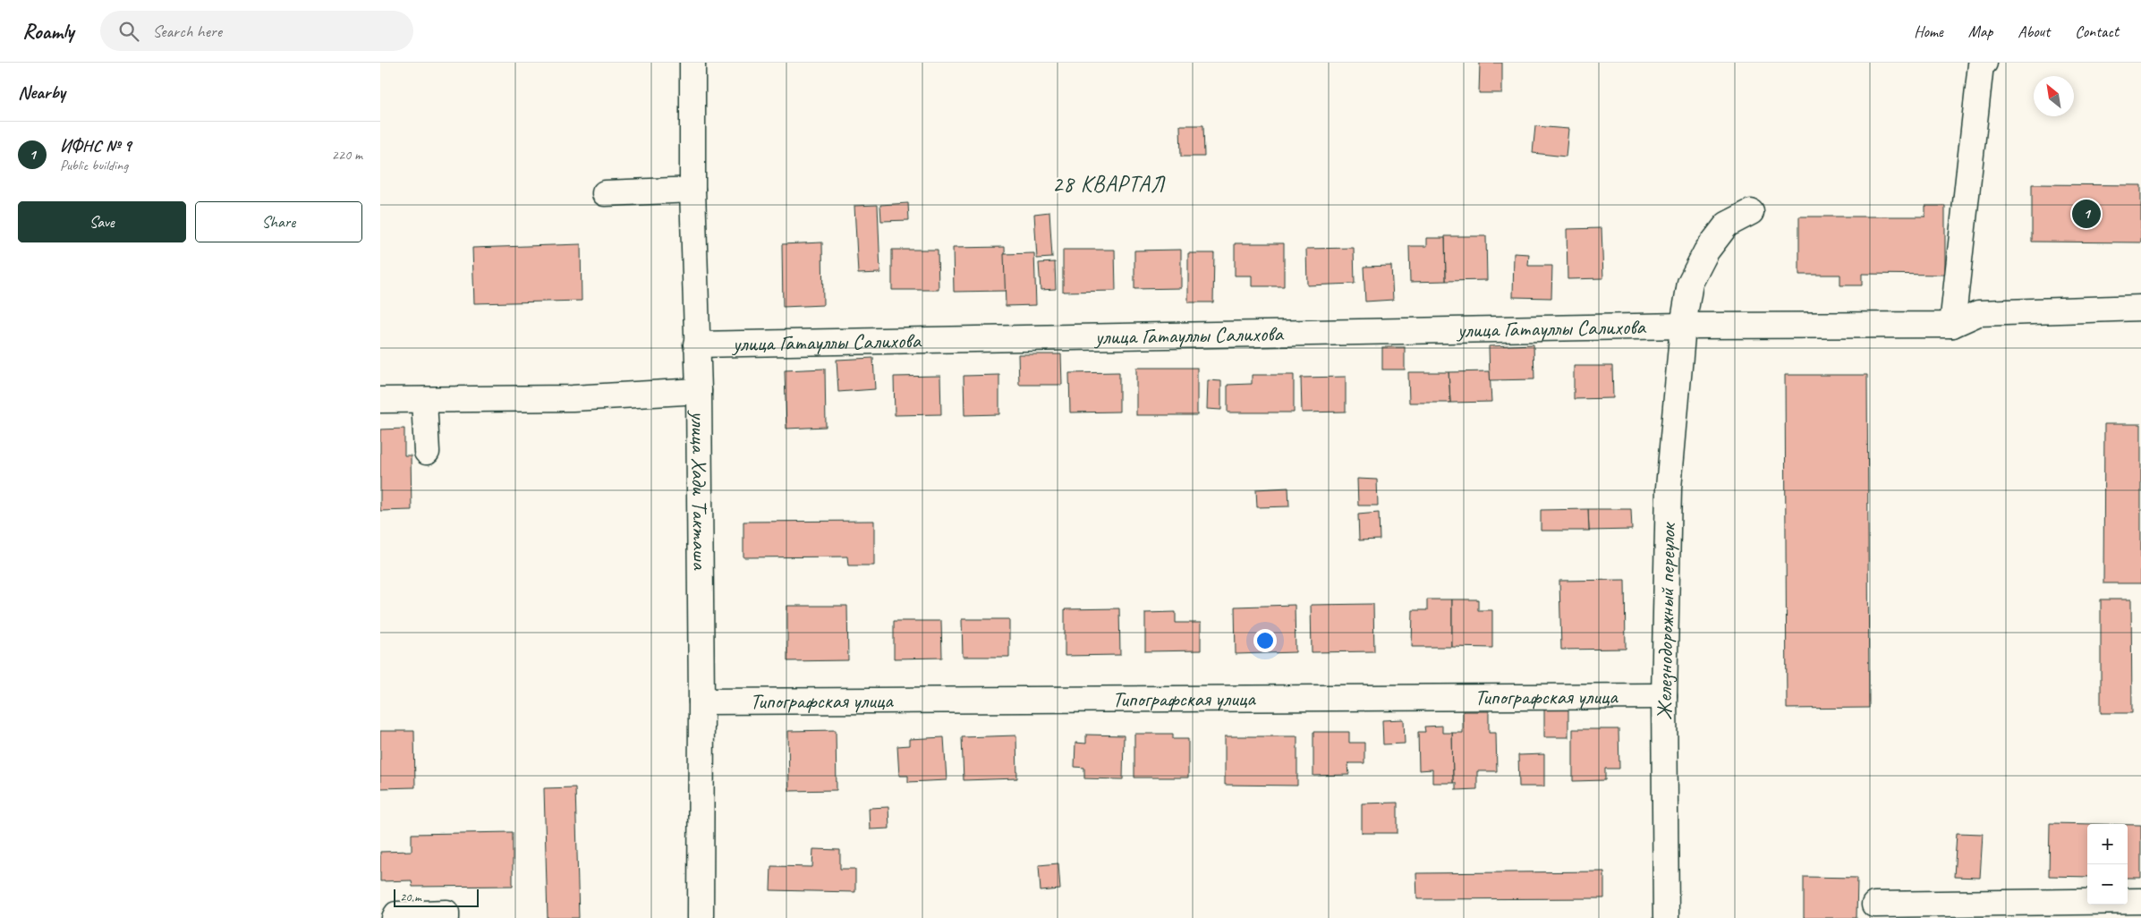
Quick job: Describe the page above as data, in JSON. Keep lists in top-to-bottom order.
{
  "streets": {
    "street": [
      "улица Гатауллы Салихова",
      "улица Хади Такташа",
      "Железнодорожный переулок",
      "Типографская улица"
    ]
  },
  "crossings": [
    ["улица Гатауллы Салихова", "улица Хади Такташа"],
    ["улица Гатауллы Салихова", "Железнодорожный переулок"],
    ["улица Хади Такташа", "Типографская улица"],
    ["Железнодорожный переулок", "Типографская улица"]
  ],
  "districts": ["28 КВАРТАЛ"],
  "scale_bar": "20 m",
  "north": "top left",
  "page": {
    "header": "Roamly",
    "search": "Search here",
    "nav": [
      "Home",
      "Map",
      "About",
      "Contact"
    ],
    "heading": "Nearby",
    "list": [
      {
        "mark": "1",
        "name": "ИФНС № 9",
        "note": "Public building",
        "value": "220 m"
      }
    ],
    "buttons": ["Save", "Share"],
    "pins": "1",
    "map_buttons": ["+", "−"],
    "scale": "20 m"
  }
}
